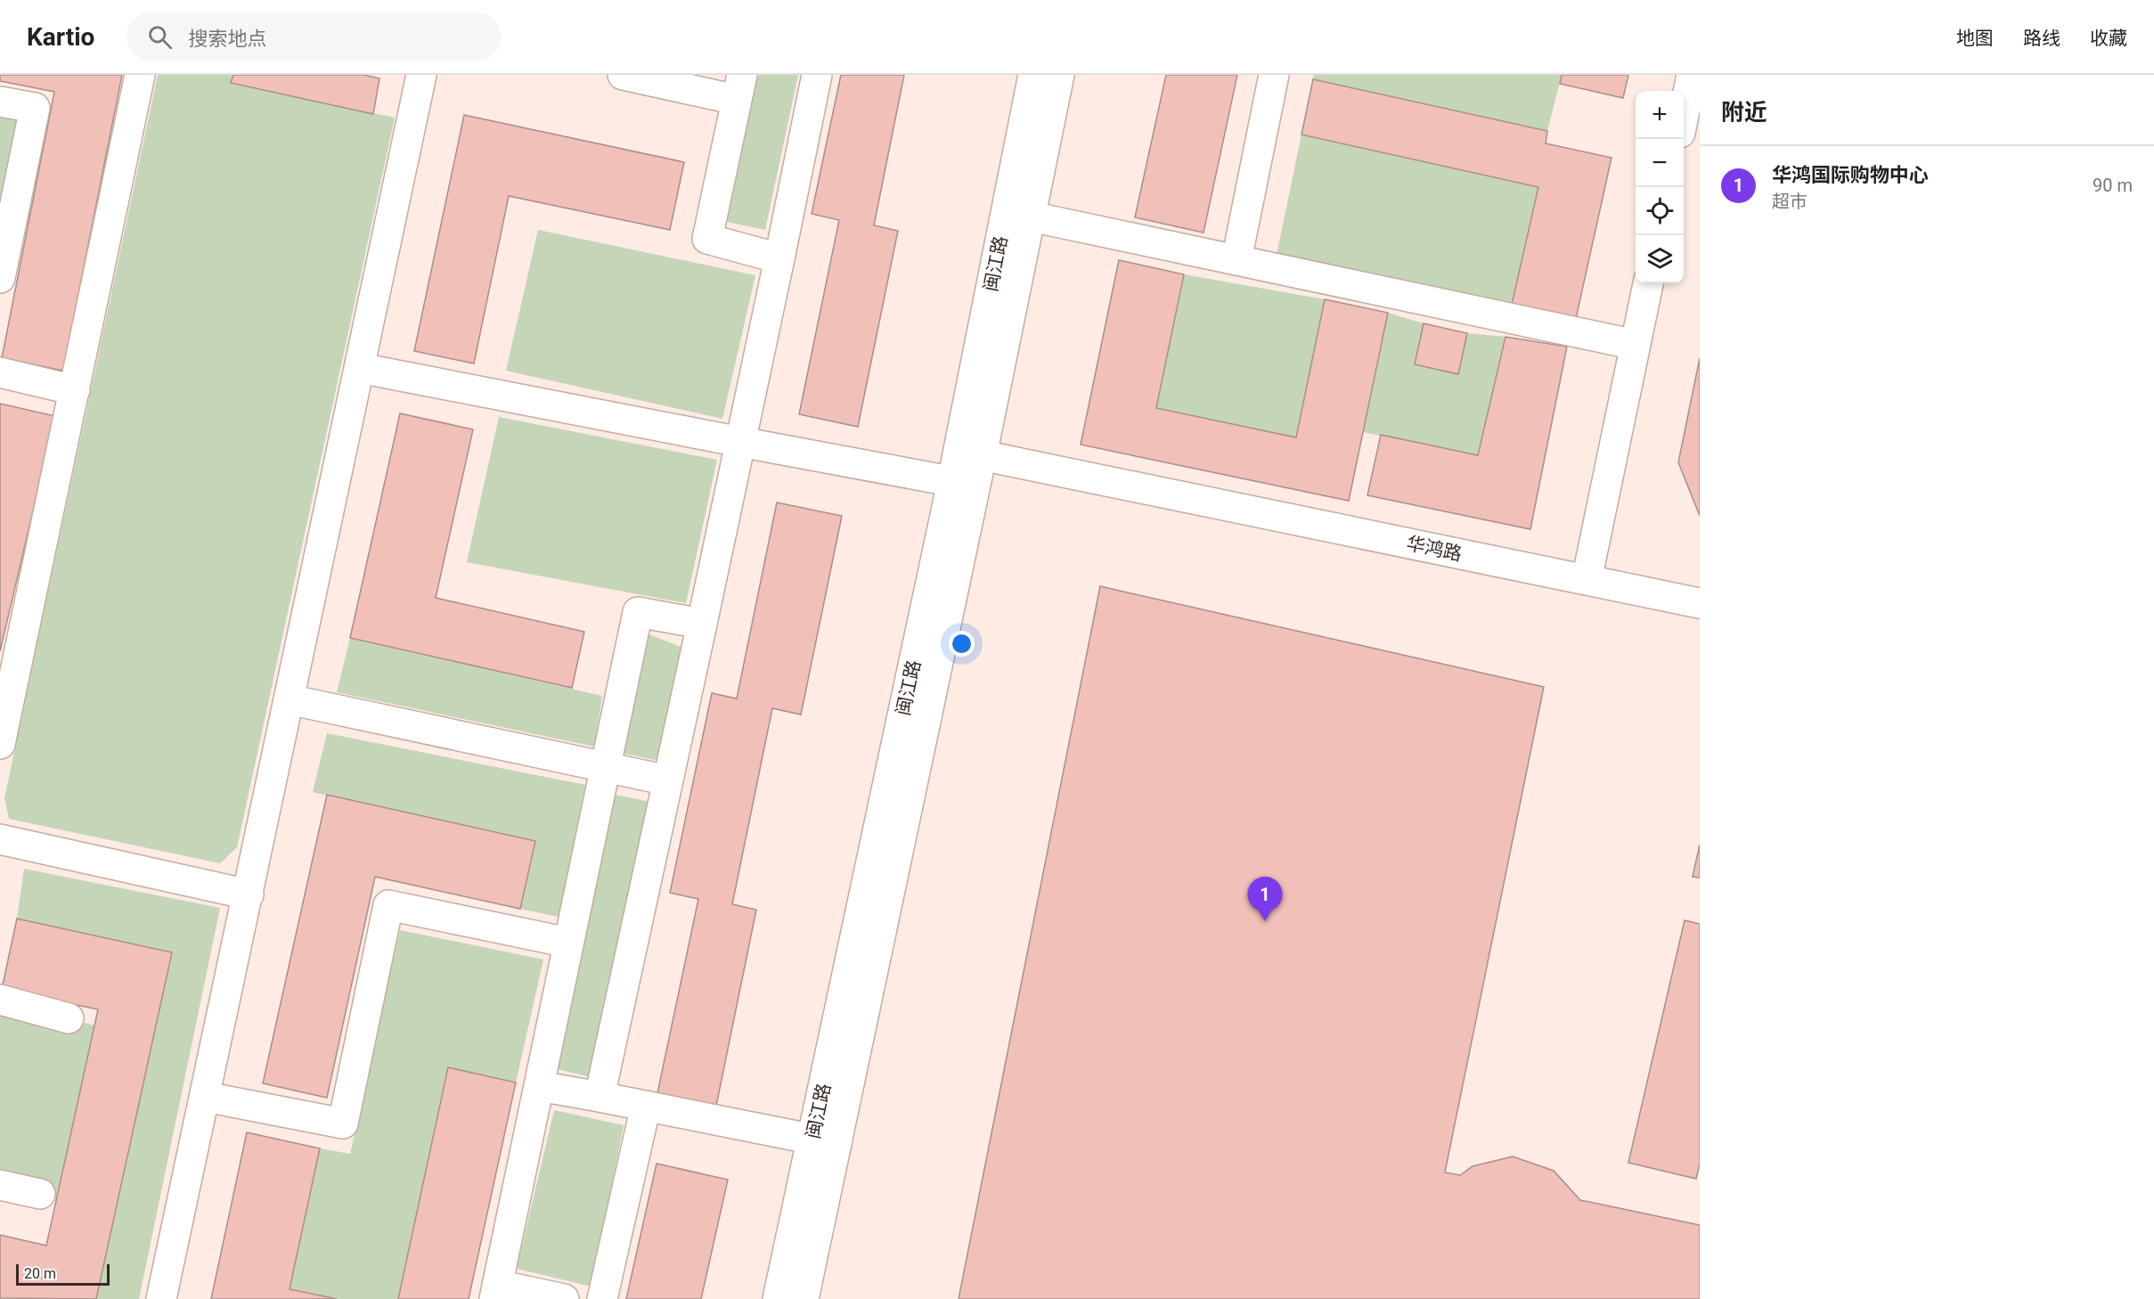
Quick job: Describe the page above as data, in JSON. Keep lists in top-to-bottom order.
{
  "streets": {
    "street": ["闽江路", "华鸿路"]
  },
  "crossings": [
    ["闽江路", "华鸿路"]
  ],
  "scale_bar": "20 m",
  "page": {
    "header": "Kartio",
    "search": "搜索地点",
    "nav": ["地图", "路线", "收藏"],
    "heading": "附近",
    "map_buttons": ["+", "−"],
    "list": [
      {
        "mark": "1",
        "name": "华鸿国际购物中心",
        "note": "超市",
        "value": "90 m"
      }
    ],
    "pins": "1",
    "scale": "20 m"
  }
}
